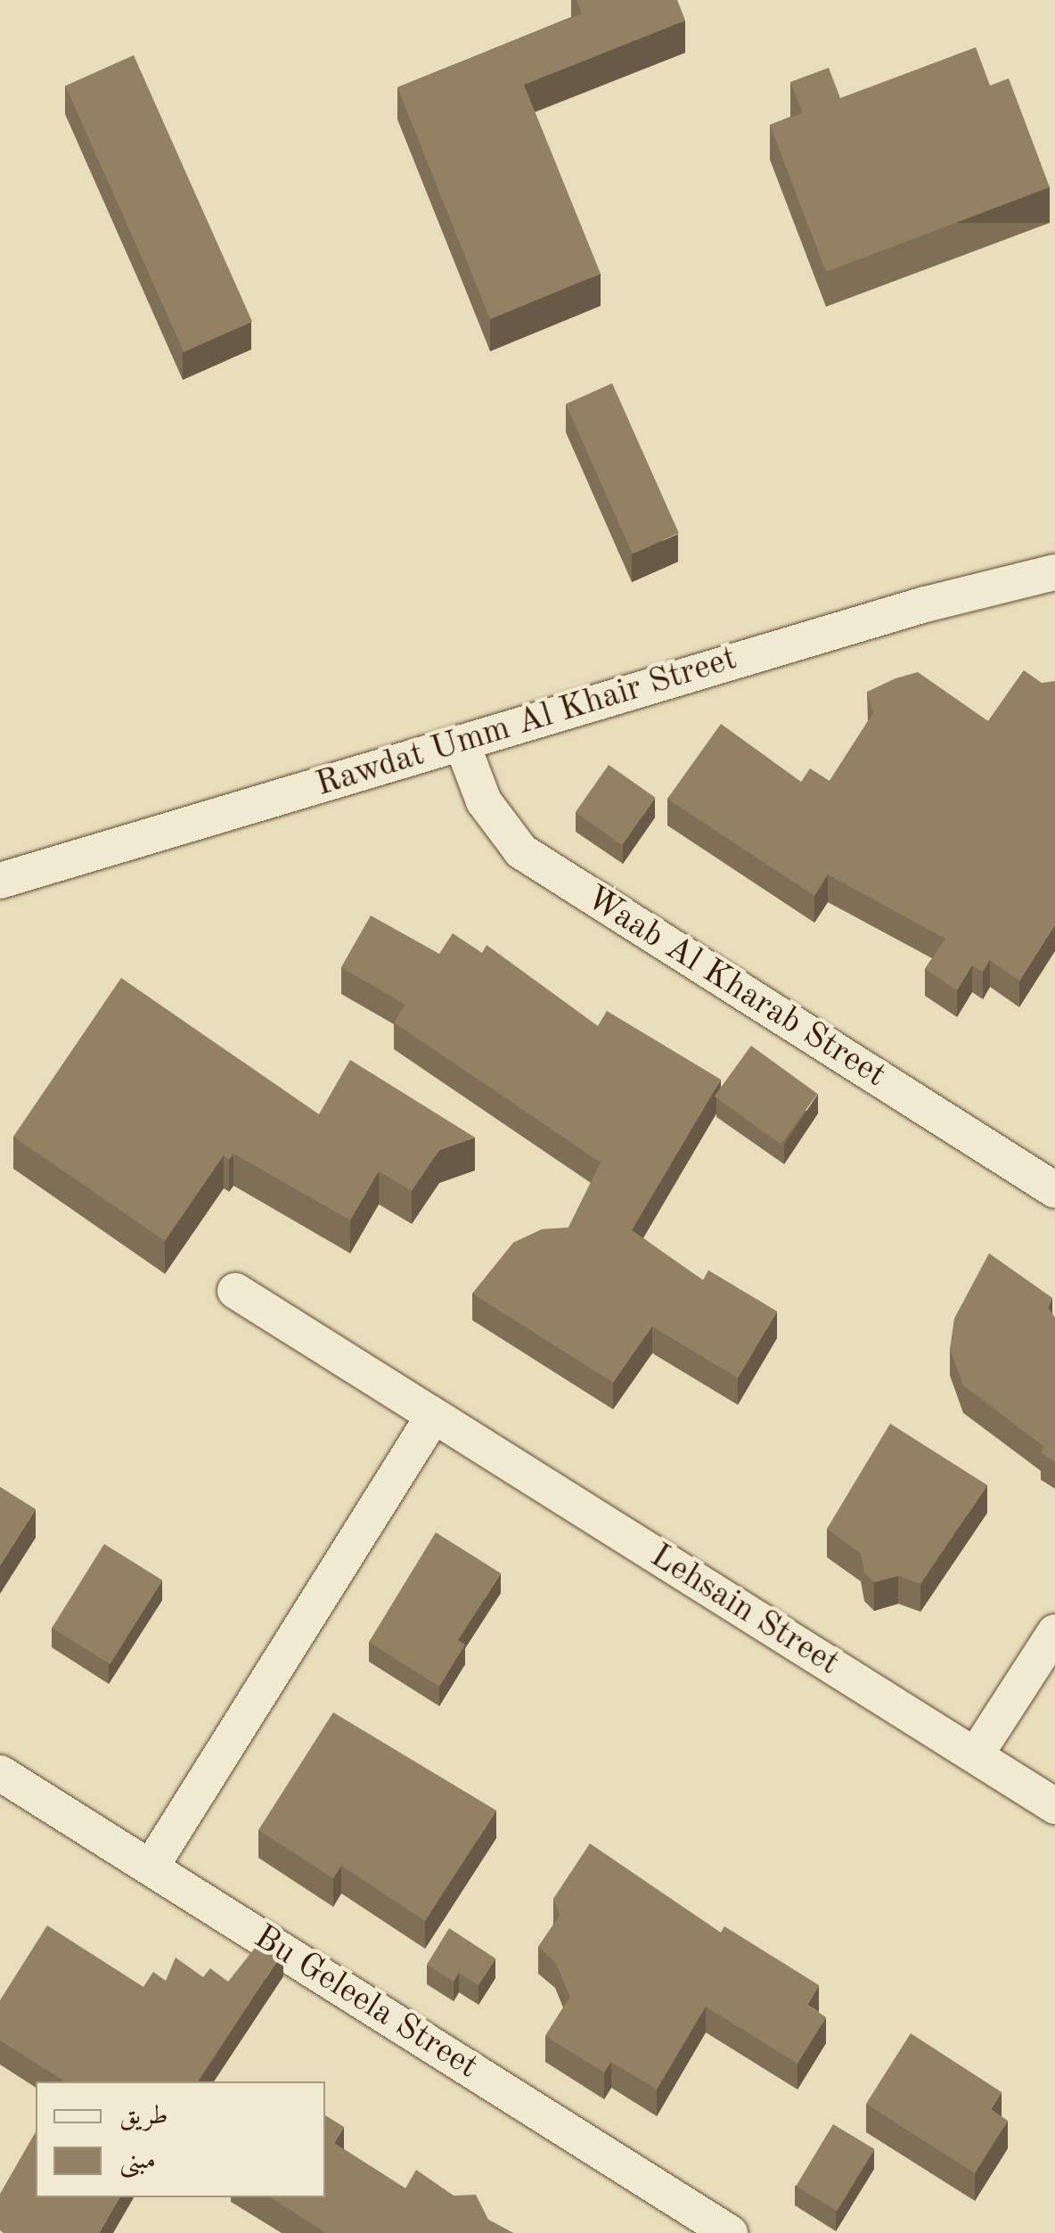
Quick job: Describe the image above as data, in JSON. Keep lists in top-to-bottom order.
{
  "streets": {
    "street": [
      "Rawdat Umm Al Khair Street",
      "Waab Al Kharab Street",
      "Lehsain Street",
      "Bu Geleela Street"
    ]
  },
  "crossings": [
    ["Rawdat Umm Al Khair Street", "Waab Al Kharab Street"]
  ],
  "legend": ["طريق", "مبنى"]
}
